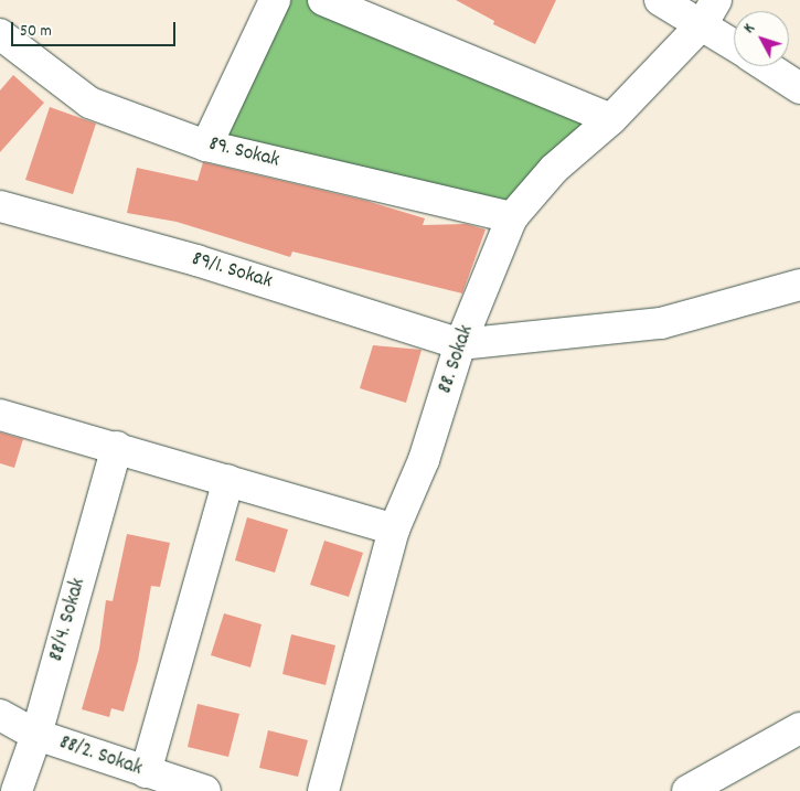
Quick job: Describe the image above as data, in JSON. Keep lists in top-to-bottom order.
{
  "streets": {
    "street": [
      "89. Sokak",
      "89/1. Sokak",
      "88. Sokak",
      "88/4. Sokak",
      "88/2. Sokak"
    ]
  },
  "crossings": [
    ["89. Sokak", "88. Sokak"],
    ["89/1. Sokak", "88. Sokak"],
    ["88/4. Sokak", "88/2. Sokak"]
  ],
  "scale_bar": "50 m",
  "north": "top left"
}
